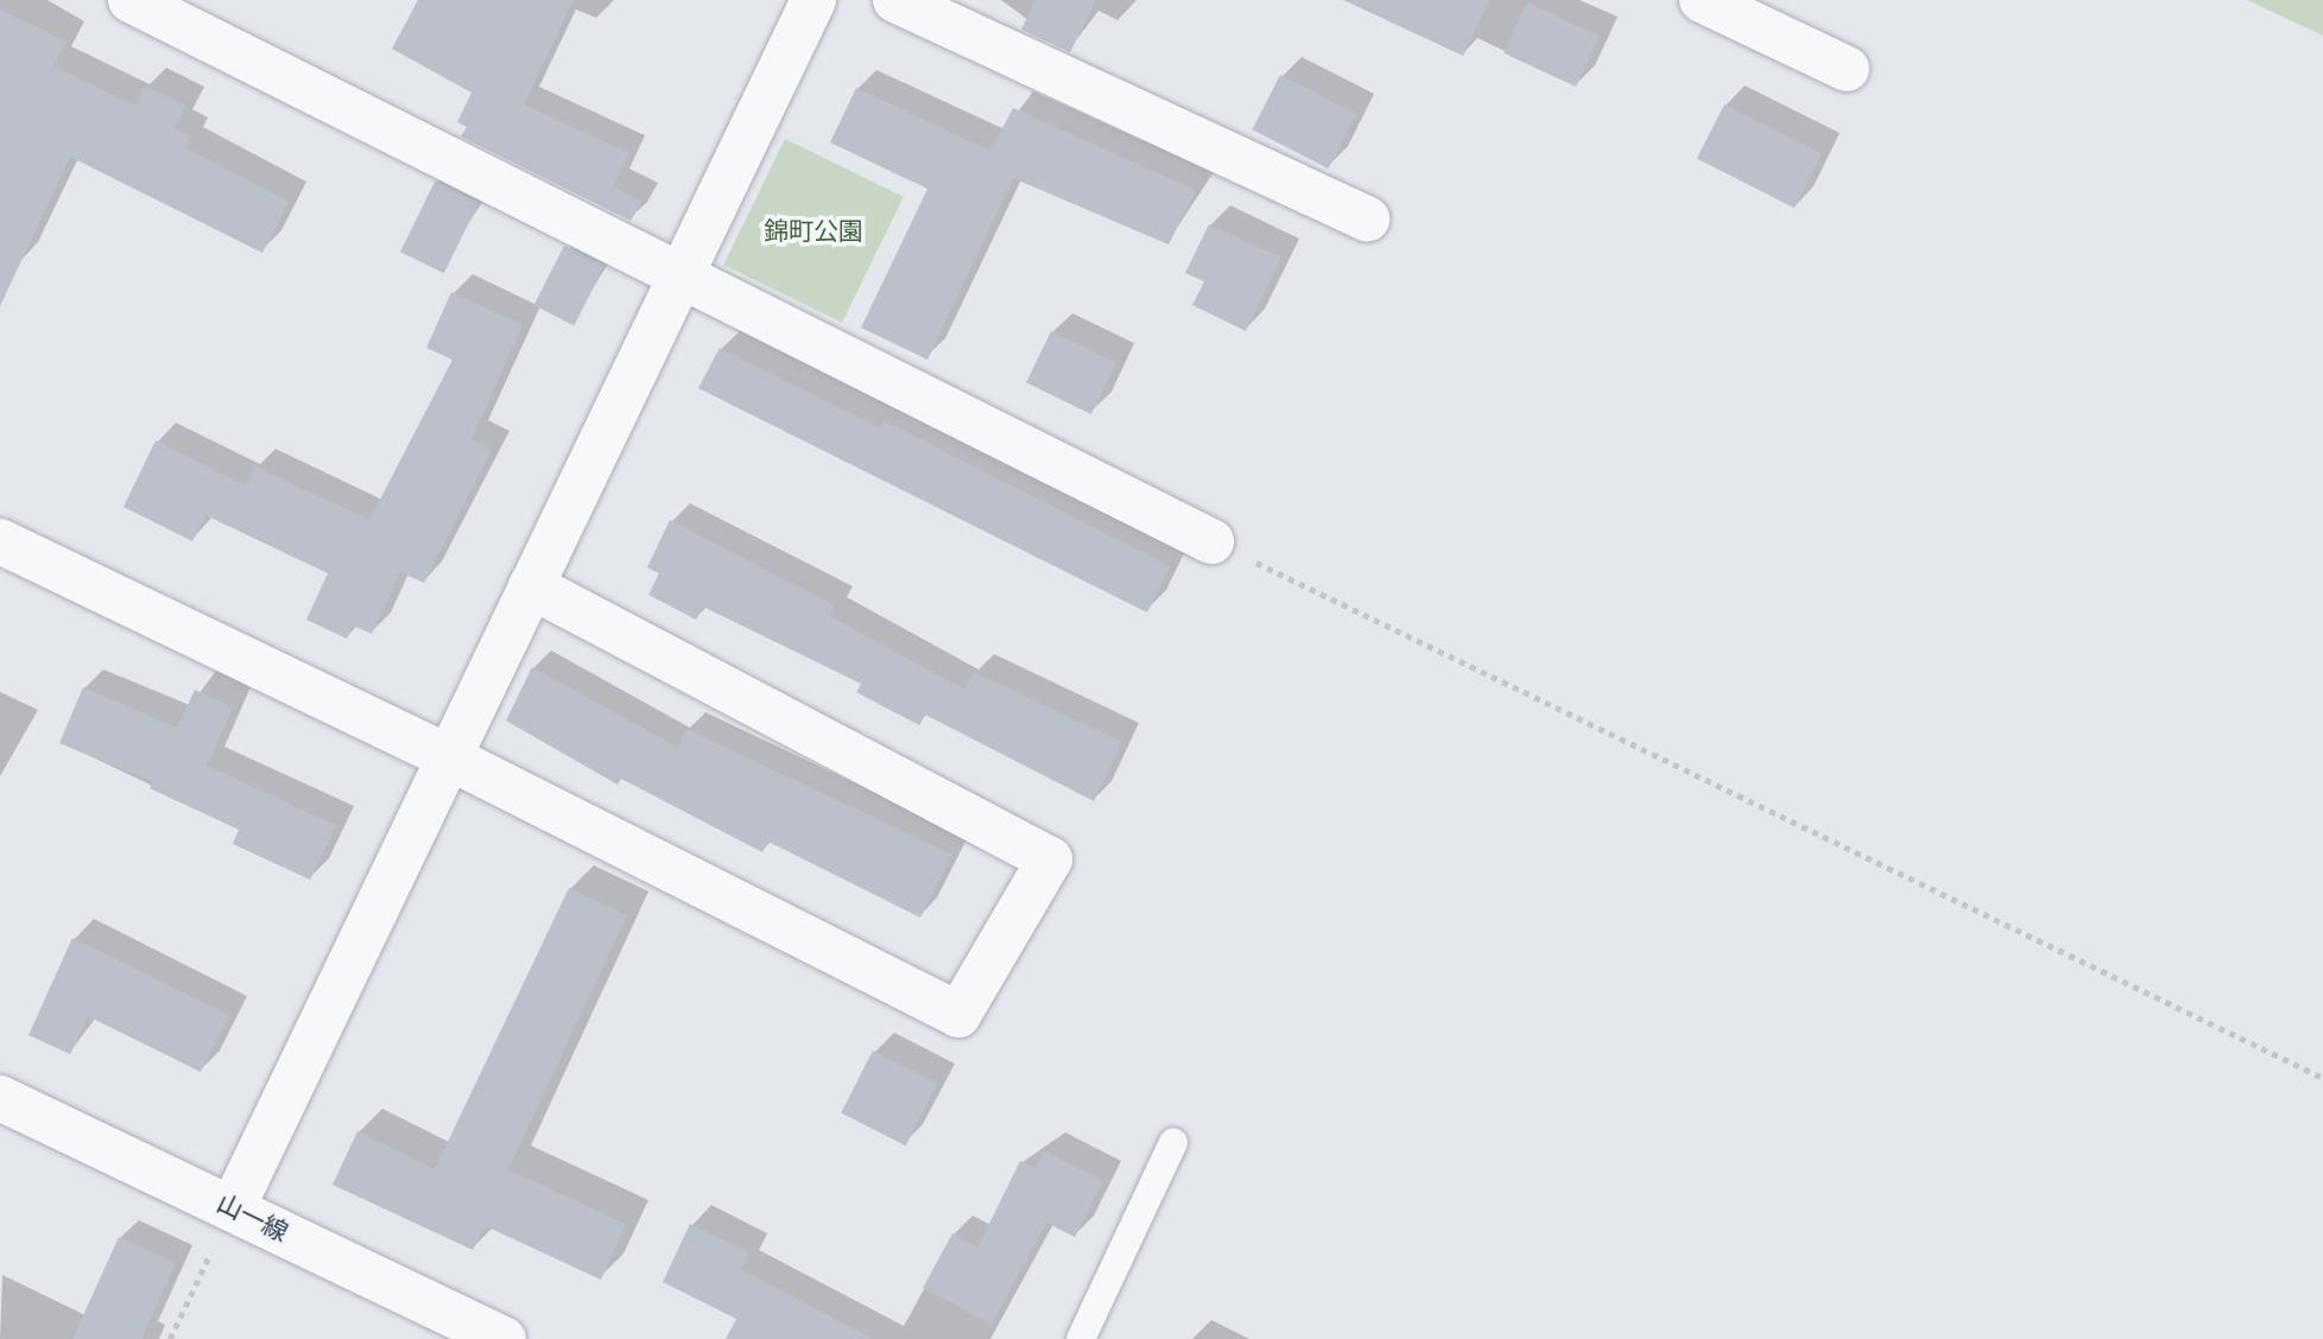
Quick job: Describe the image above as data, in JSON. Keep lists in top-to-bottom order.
{
  "streets": {
    "street": ["山一線"]
  },
  "parks": ["錦町公園"]
}
